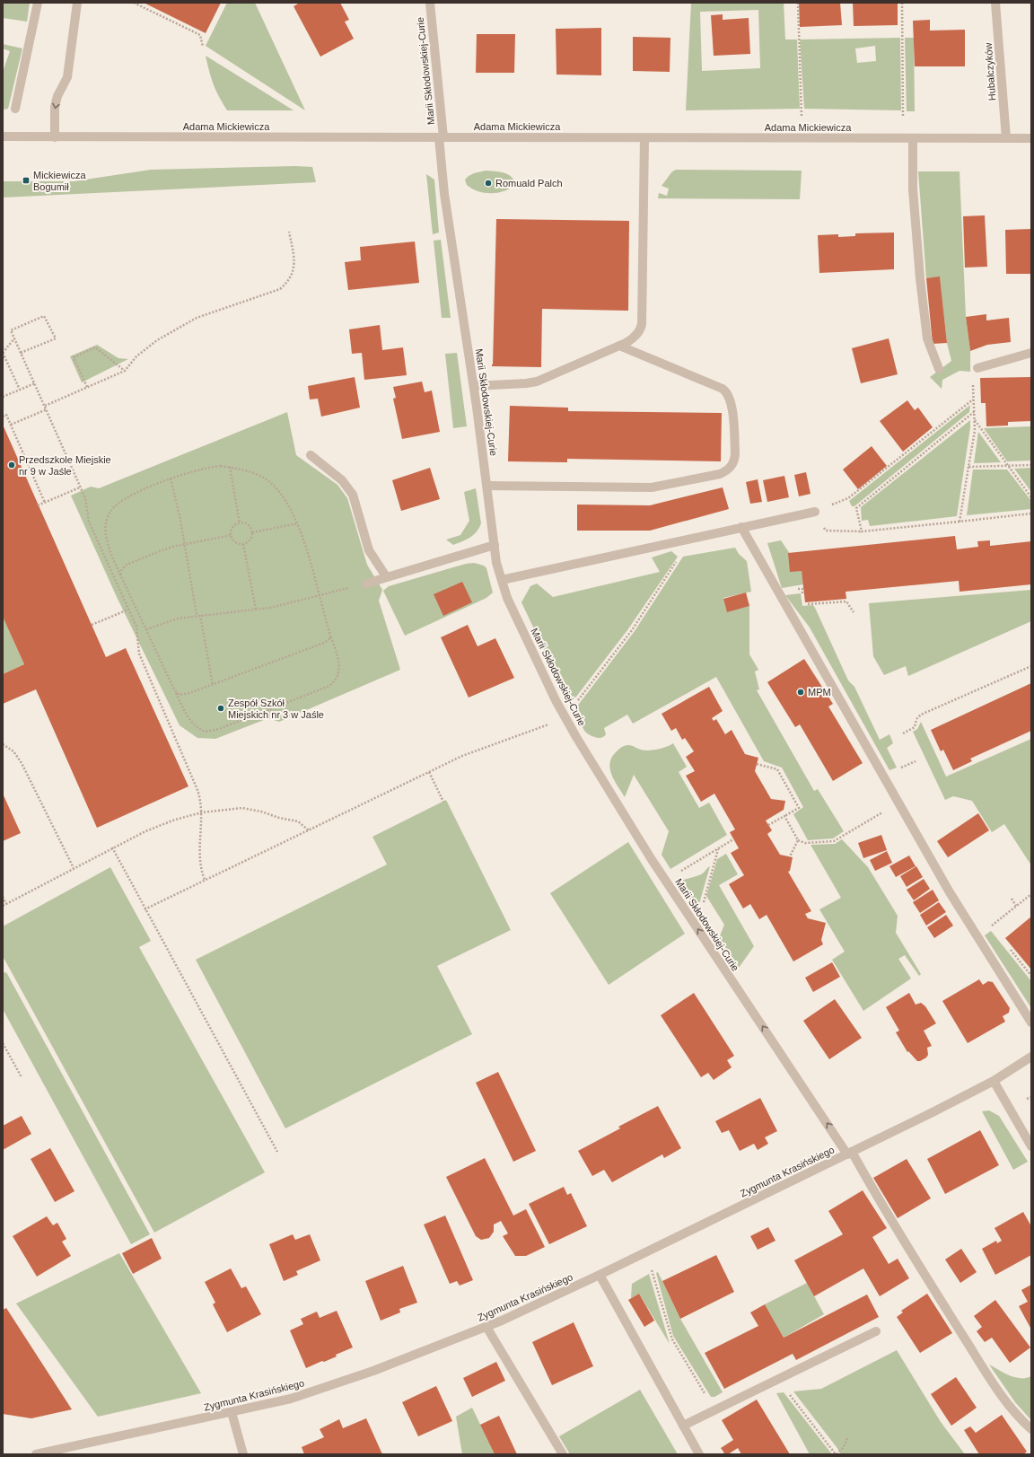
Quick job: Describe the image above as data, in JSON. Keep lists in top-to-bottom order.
{
  "streets": {
    "street": [
      "Marii Skłodowskiej-Curie",
      "Hubalczyków",
      "Adama Mickiewicza",
      "Zygmunta Krasińskiego"
    ]
  },
  "crossings": [
    ["Marii Skłodowskiej-Curie", "Adama Mickiewicza"],
    ["Marii Skłodowskiej-Curie", "Zygmunta Krasińskiego"],
    ["Hubalczyków", "Adama Mickiewicza"]
  ],
  "places": {
    "transit": ["Mickiewicza Bogumił"],
    "other": [
      "Romuald Palch",
      "Przedszkole Miejskie nr 9 w Jaśle",
      "MPM",
      "Zespół Szkół Miejskich nr 3 w Jaśle"
    ]
  }
}
